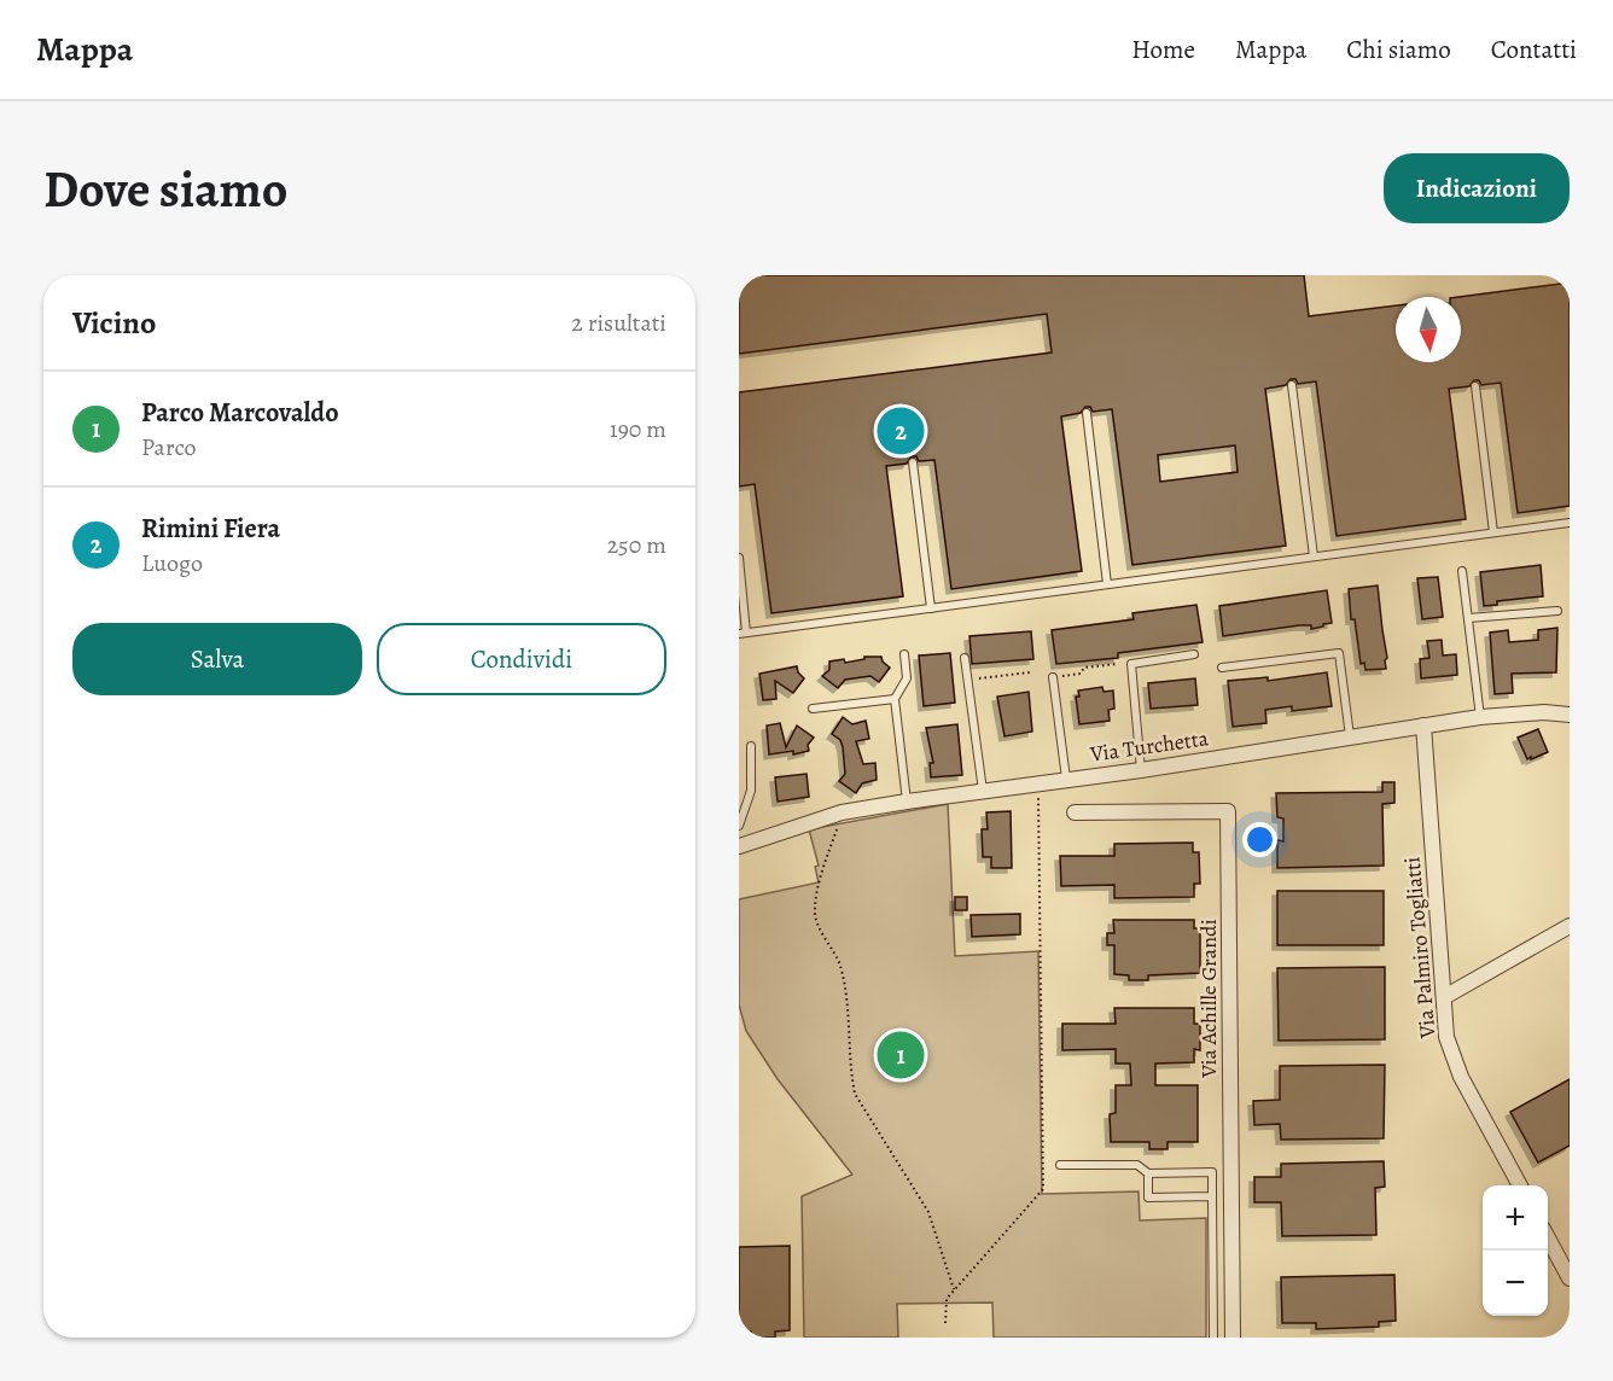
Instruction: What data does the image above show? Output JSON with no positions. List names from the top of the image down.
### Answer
{
  "streets": {
    "street": ["Via Turchetta", "Via Palmiro Togliatti", "Via Achille Grandi"]
  },
  "crossings": [
    ["Via Turchetta", "Via Palmiro Togliatti"]
  ],
  "north": "bottom",
  "page": {
    "header": "Mappa",
    "nav": [
      "Home",
      "Mappa",
      "Chi siamo",
      "Contatti"
    ],
    "buttons": [
      "Indicazioni",
      ["Salva", "Condividi"]
    ],
    "title": "Dove siamo",
    "heading": ["Vicino", "2 risultati"],
    "list": [
      {
        "mark": "1",
        "name": "Parco Marcovaldo",
        "note": "Parco",
        "value": "190 m"
      },
      {
        "mark": "2",
        "name": "Rimini Fiera",
        "note": "Luogo",
        "value": "250 m"
      }
    ],
    "pins": ["2", "1"],
    "map_buttons": ["+", "−"]
  }
}
